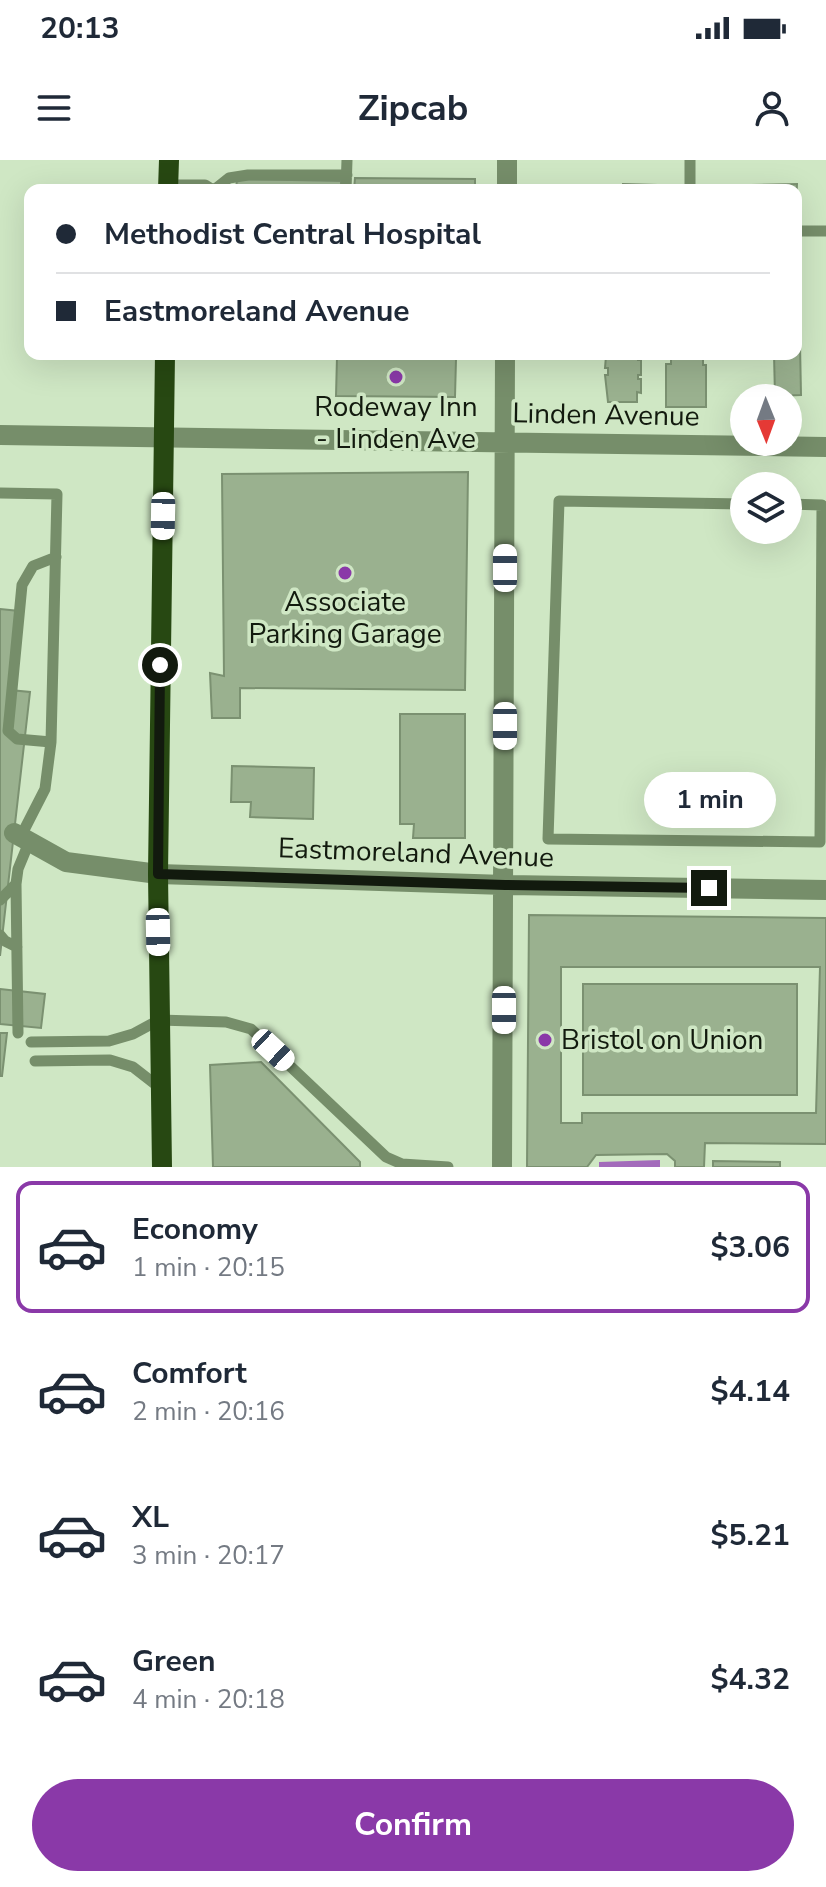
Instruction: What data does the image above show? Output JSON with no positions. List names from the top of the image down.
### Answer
{
  "streets": {
    "street": ["Linden Avenue", "Eastmoreland Avenue"]
  },
  "places": ["Rodeway Inn - Linden Ave", "Associate Parking Garage", "Bristol on Union"],
  "north": "bottom",
  "page": {
    "status": "20:13",
    "header": "Zipcab",
    "banner": ["Methodist Central Hospital", "Eastmoreland Avenue"],
    "bubble": "1 min",
    "list": [
      {
        "name": "Economy",
        "note": "1 min · 20:15",
        "value": "$3.06"
      },
      {
        "name": "Comfort",
        "note": "2 min · 20:16",
        "value": "$4.14"
      },
      {
        "name": "XL",
        "note": "3 min · 20:17",
        "value": "$5.21"
      },
      {
        "name": "Green",
        "note": "4 min · 20:18",
        "value": "$4.32"
      }
    ],
    "buttons": "Confirm"
  }
}
